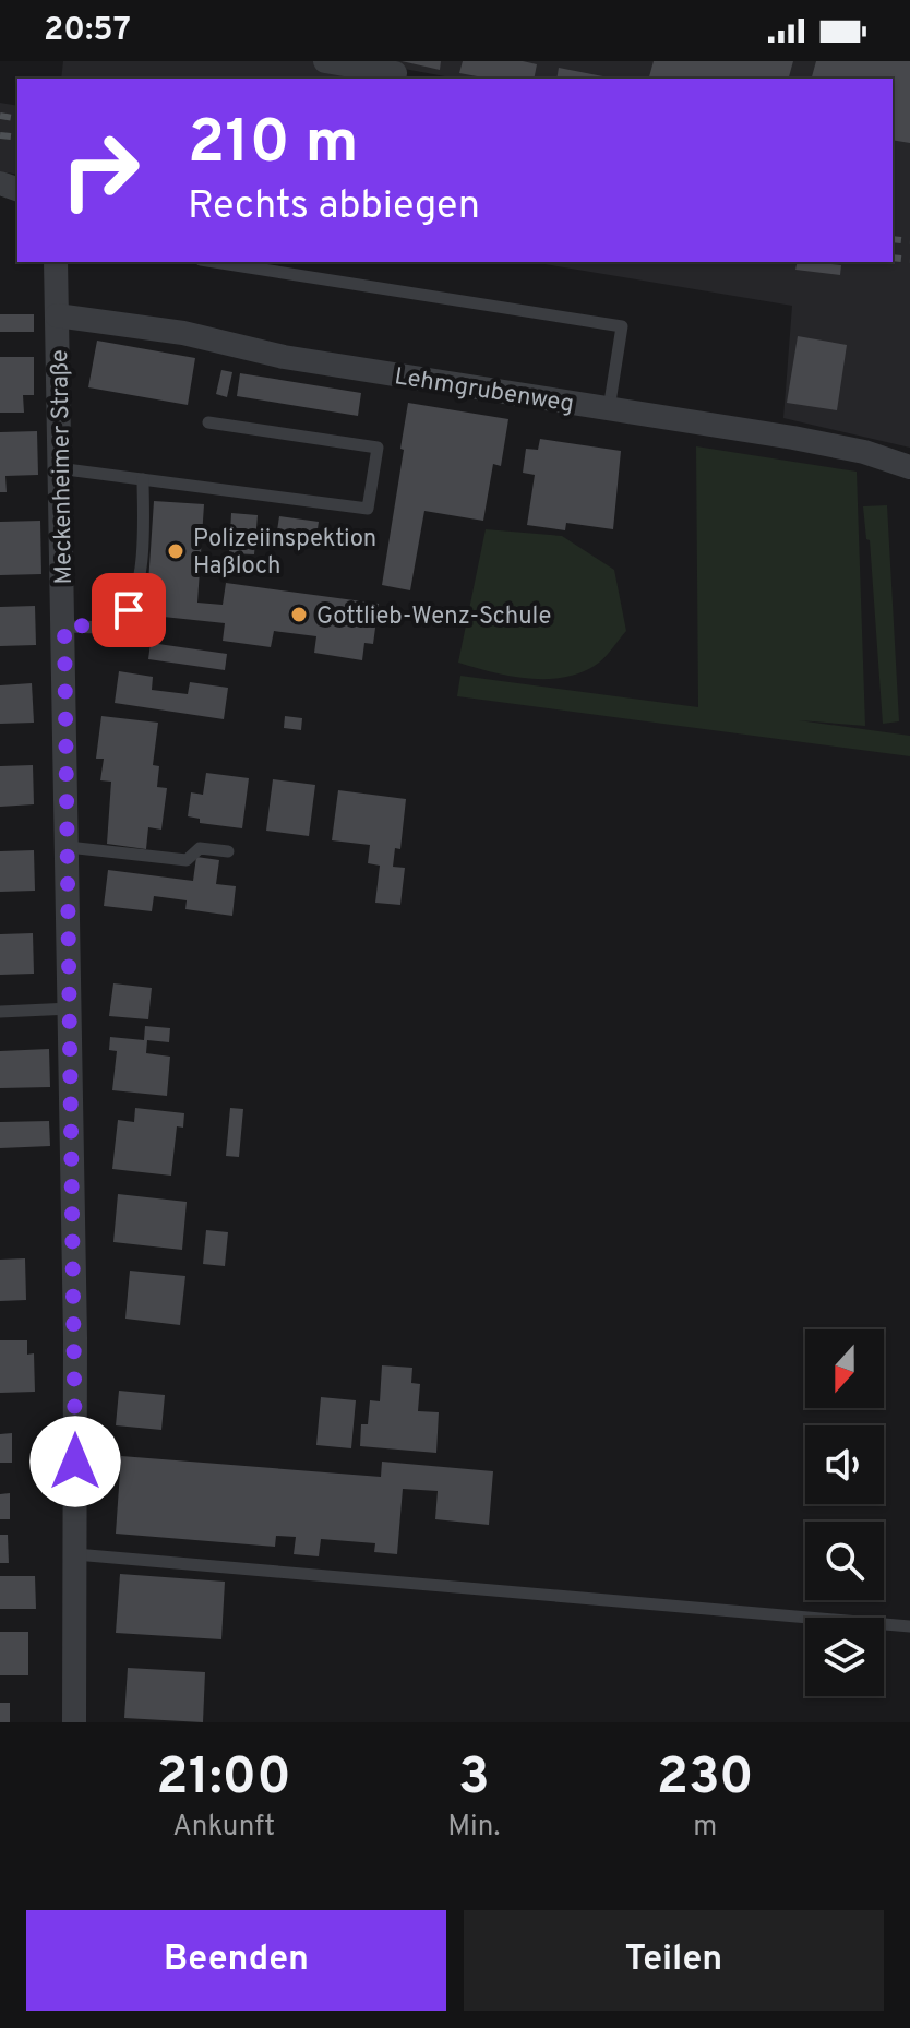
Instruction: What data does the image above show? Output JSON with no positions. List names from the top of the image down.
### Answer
{
  "streets": {
    "street": ["Lehmgrubenweg", "Meckenheimer Straße"]
  },
  "crossings": [
    ["Lehmgrubenweg", "Meckenheimer Straße"]
  ],
  "places": ["Polizeiinspektion Haßloch", "Gottlieb-Wenz-Schule"],
  "north": "bottom",
  "page": {
    "status": "20:57",
    "turn": ["210 m", "Rechts abbiegen"],
    "eta": [
      "21:00",
      "Ankunft",
      "3",
      "Min.",
      "230",
      "m"
    ],
    "buttons": ["Beenden", "Teilen"]
  }
}
